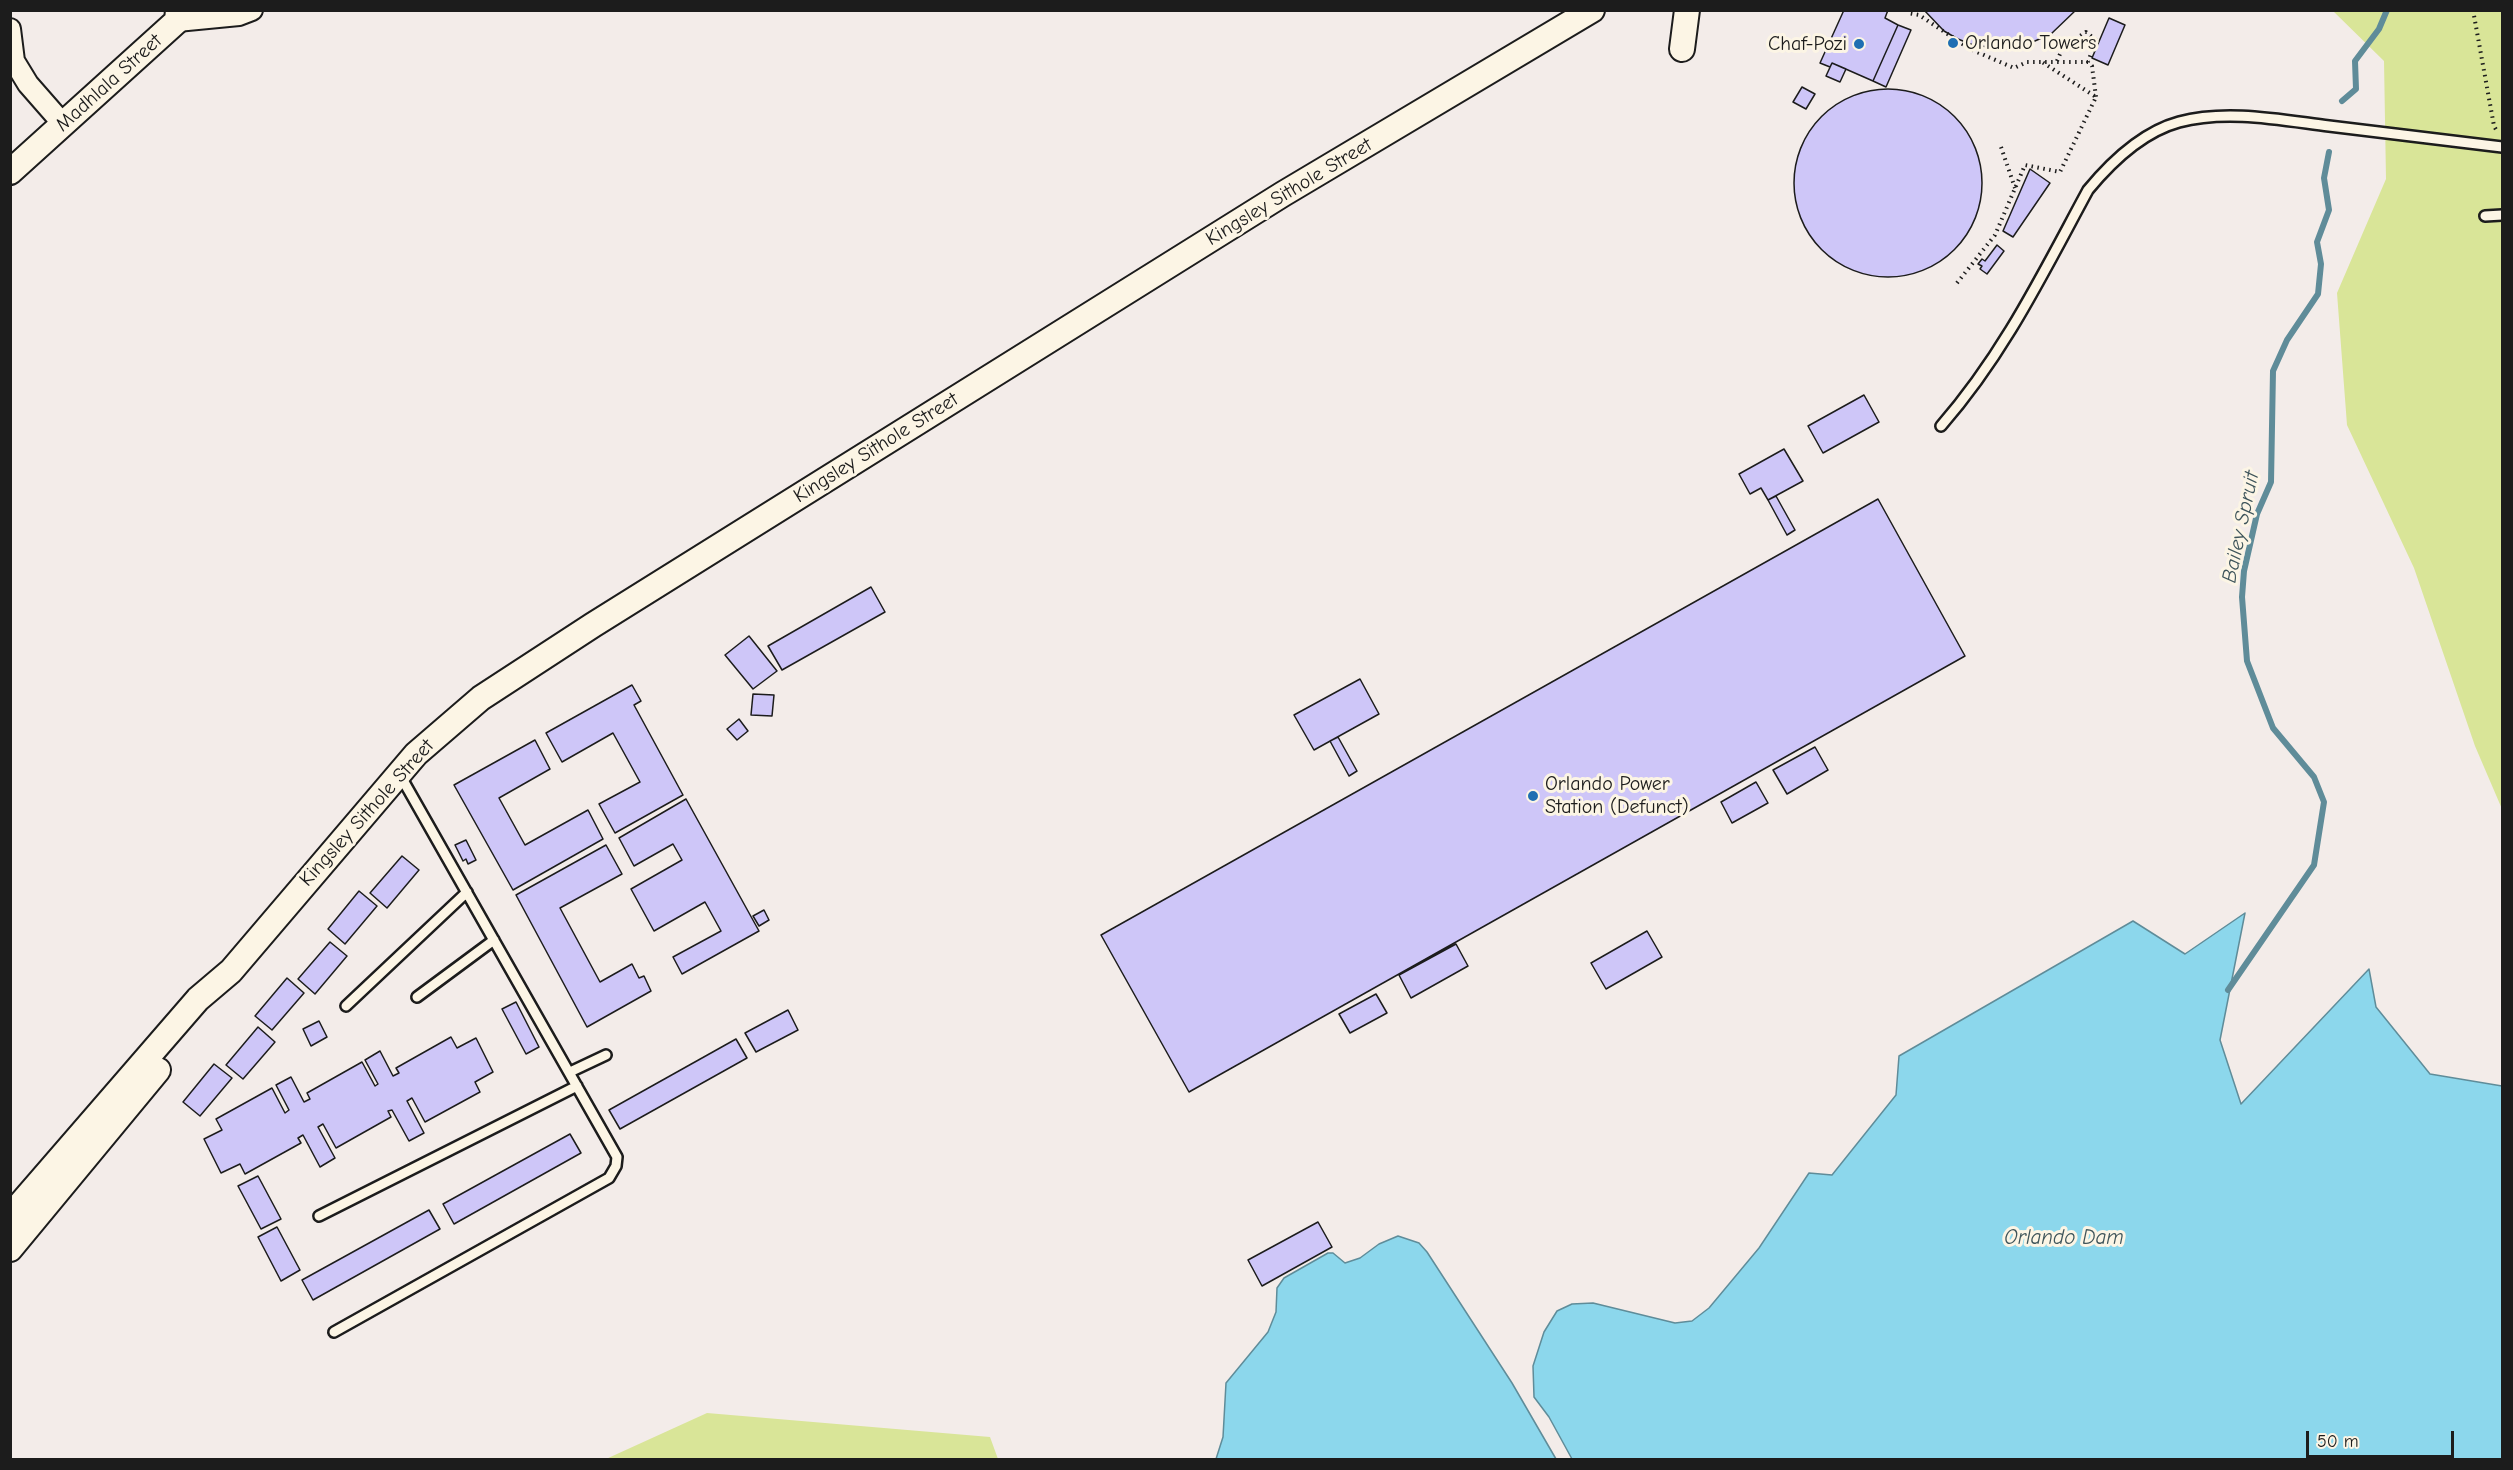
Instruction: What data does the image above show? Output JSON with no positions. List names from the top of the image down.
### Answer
{
  "streets": {
    "street": ["Madhlala Street", "Kingsley Sithole Street"]
  },
  "water": ["Bailey Spruit", "Orlando Dam"],
  "places": ["Orlando Towers", "Chaf-Pozi", "Orlando Power Station (Defunct)"],
  "scale_bar": "50 m"
}
